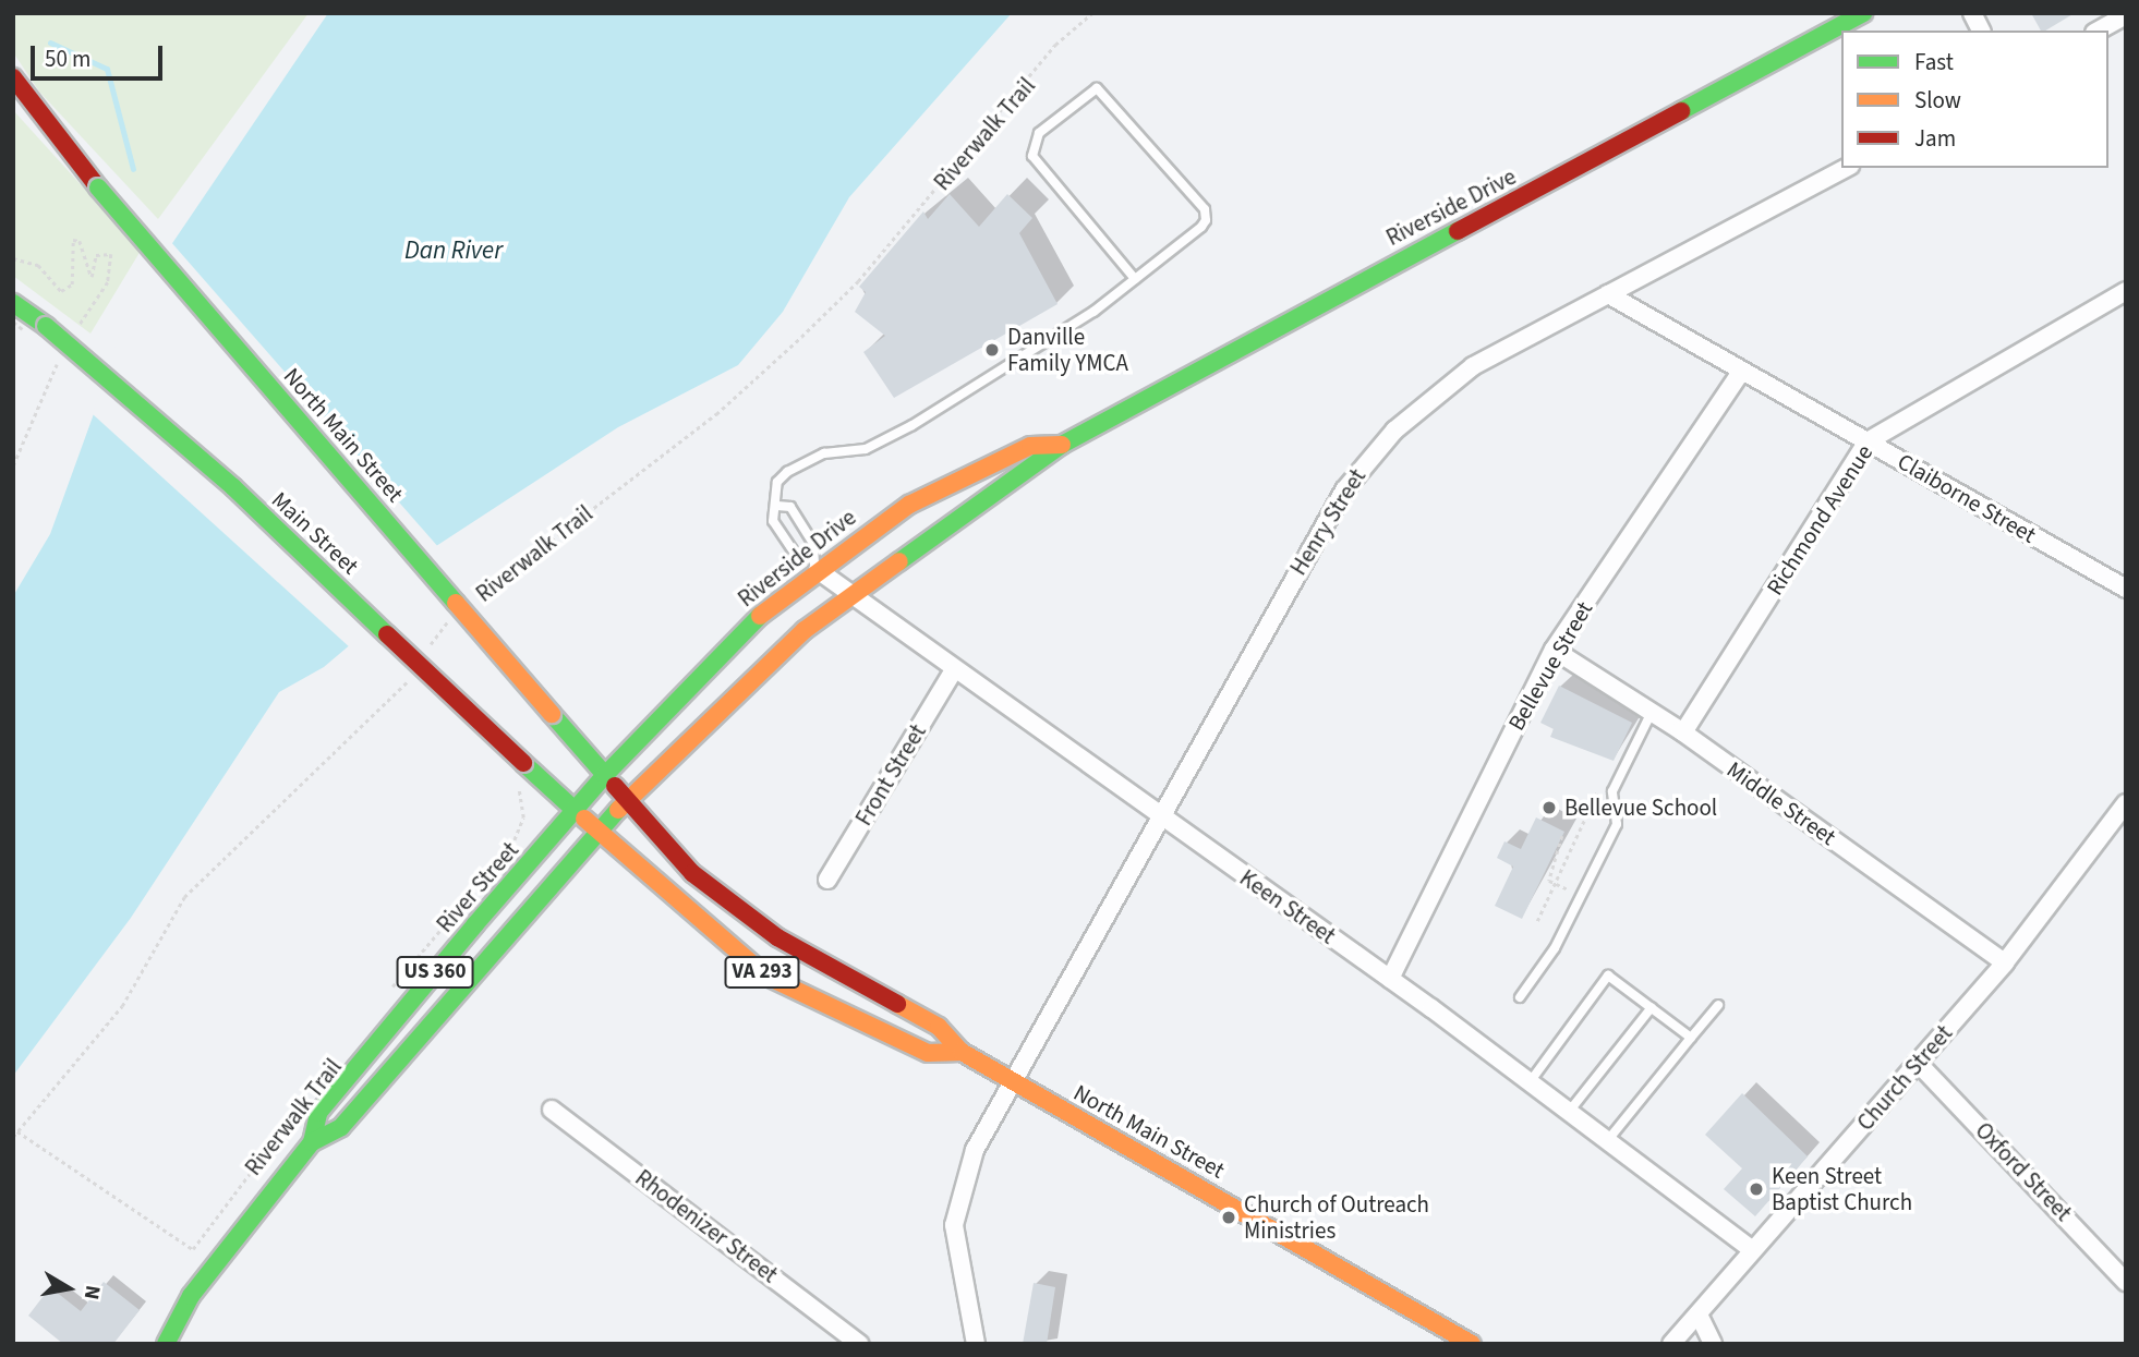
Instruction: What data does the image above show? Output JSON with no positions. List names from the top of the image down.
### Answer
{
  "streets": {
    "main road": [
      "Riverside Drive",
      "North Main Street",
      "Main Street",
      "River Street",
      "US 360",
      "VA 293"
    ],
    "street": [
      "Claiborne Street",
      "Richmond Avenue",
      "Henry Street",
      "Bellevue Street",
      "Front Street",
      "Middle Street",
      "Keen Street",
      "Church Street",
      "Oxford Street",
      "Rhodenizer Street"
    ],
    "path": ["Riverwalk Trail"]
  },
  "crossings": [
    ["Riverside Drive", "North Main Street"],
    ["Riverside Drive", "River Street"],
    ["Riverside Drive", "Keen Street"],
    ["North Main Street", "Henry Street"],
    ["North Main Street", "Main Street"],
    ["North Main Street", "River Street"],
    ["Claiborne Street", "Richmond Avenue"],
    ["Claiborne Street", "Henry Street"],
    ["Claiborne Street", "Bellevue Street"],
    ["Richmond Avenue", "Middle Street"],
    ["Henry Street", "Keen Street"],
    ["Main Street", "River Street"],
    ["Bellevue Street", "Middle Street"],
    ["Bellevue Street", "Keen Street"],
    ["Front Street", "Keen Street"],
    ["Middle Street", "Church Street"],
    ["Keen Street", "Church Street"],
    ["Church Street", "Oxford Street"]
  ],
  "water": ["Dan River"],
  "places": [
    "Danville Family YMCA",
    "Bellevue School",
    "Keen Street Baptist Church",
    "Church of Outreach Ministries"
  ],
  "legend": ["Fast", "Slow", "Jam"],
  "scale_bar": "50 m",
  "north": "right"
}
